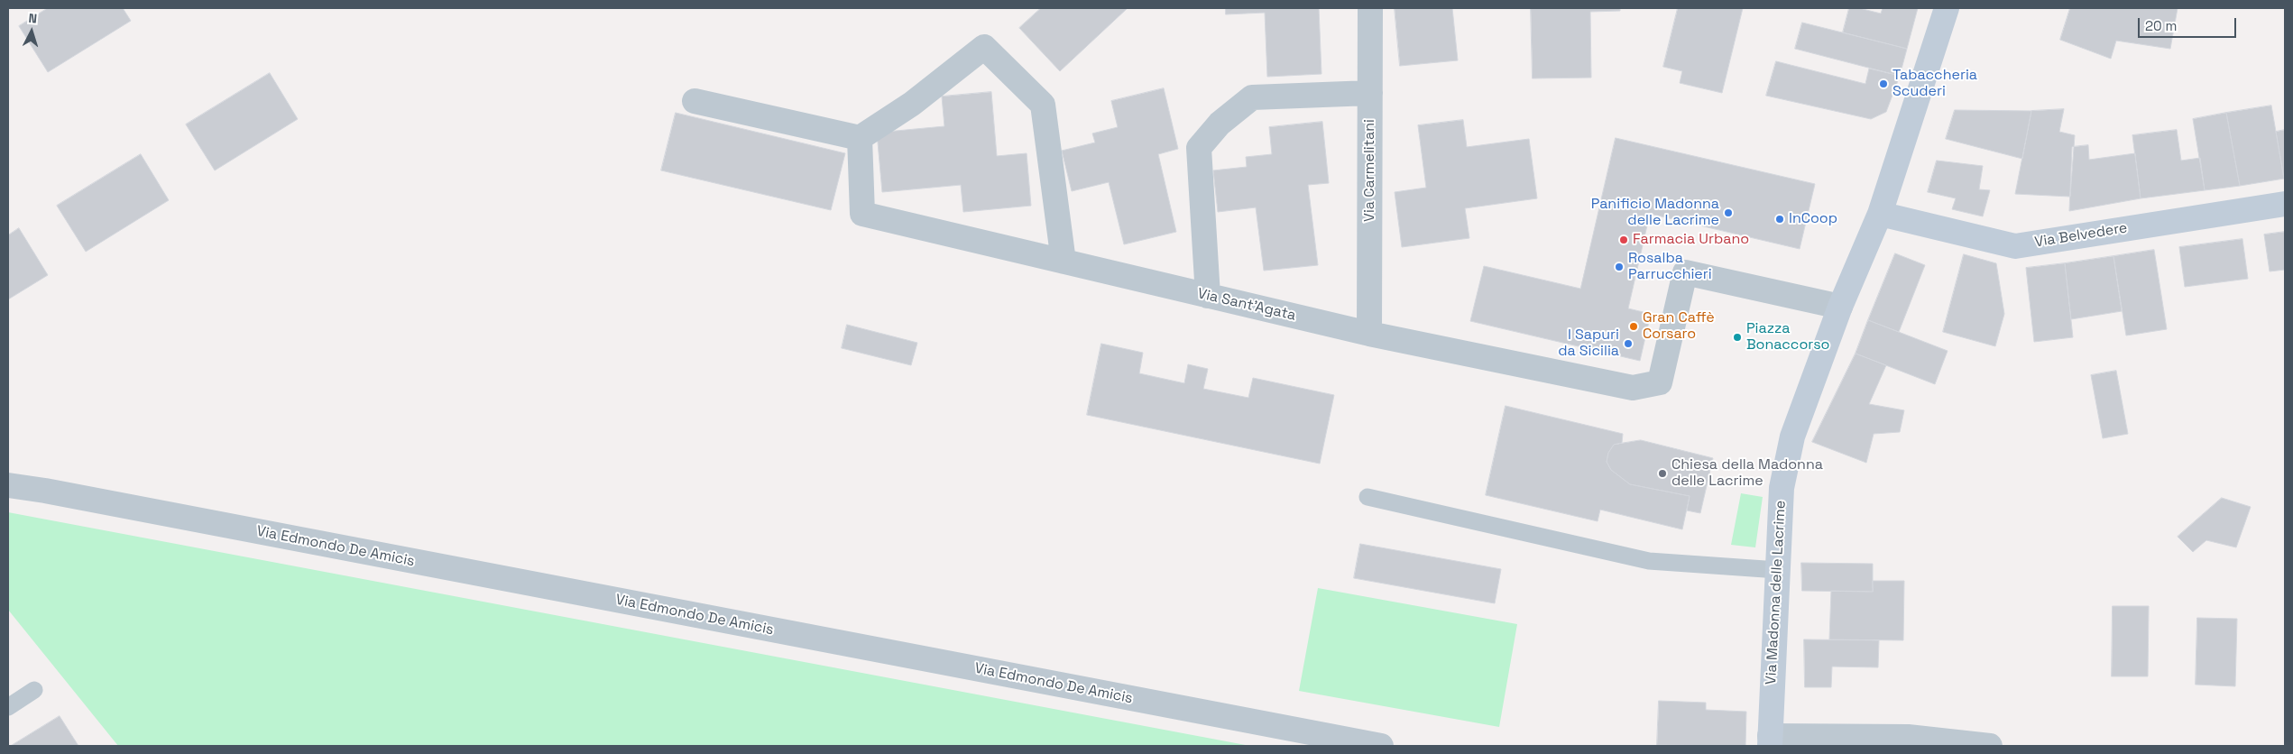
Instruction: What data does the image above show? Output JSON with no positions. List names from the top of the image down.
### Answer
{
  "streets": {
    "main road": ["Via Belvedere", "Via Madonna delle Lacrime"],
    "street": ["Via Carmelitani", "Via Sant'Agata", "Via Edmondo De Amicis"]
  },
  "crossings": [
    ["Via Carmelitani", "Via Sant'Agata"],
    ["Via Belvedere", "Via Madonna delle Lacrime"],
    ["Via Sant'Agata", "Via Madonna delle Lacrime"]
  ],
  "places": [
    "Tabaccheria Scuderi",
    "Panificio Madonna delle Lacrime",
    "InCoop",
    "Farmacia Urbano",
    "Rosalba Parrucchieri",
    "Gran Caffè Corsaro",
    "Piazza Bonaccorso",
    "I Sapuri da Sicilia",
    "Chiesa della Madonna delle Lacrime"
  ],
  "scale_bar": "20 m",
  "north": "top"
}
